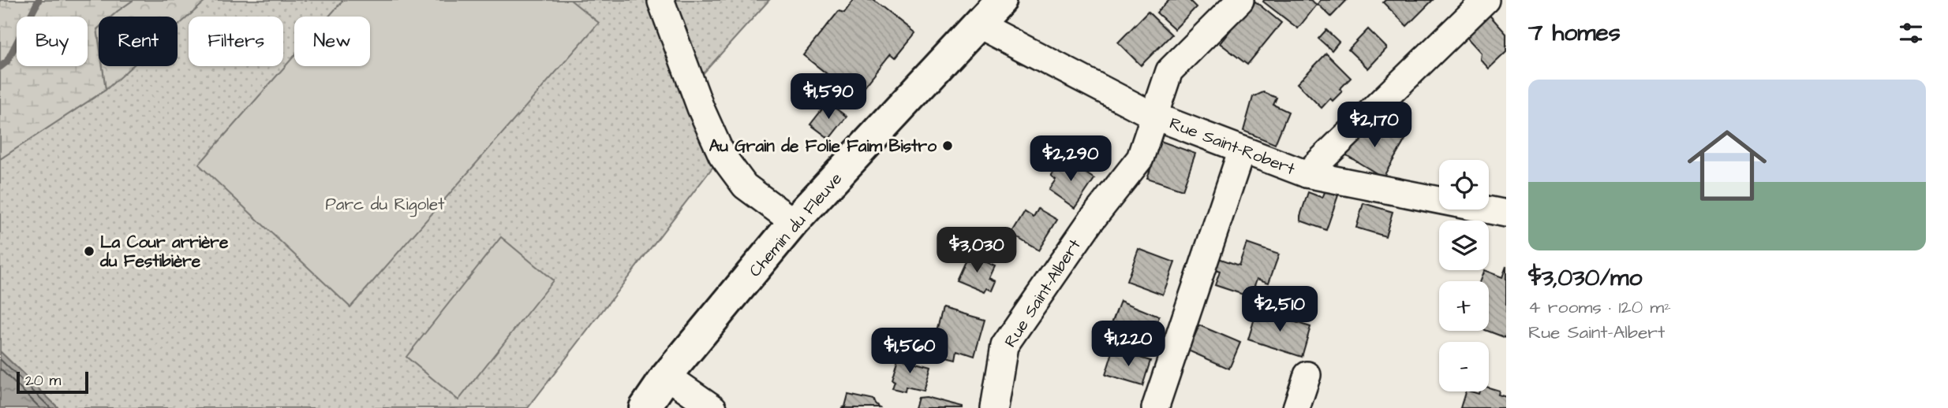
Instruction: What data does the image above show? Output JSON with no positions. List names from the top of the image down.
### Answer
{
  "streets": {
    "street": ["Rue Saint-Robert", "Chemin du Fleuve", "Rue Saint-Albert"]
  },
  "crossings": [
    ["Rue Saint-Robert", "Chemin du Fleuve"],
    ["Rue Saint-Robert", "Rue Saint-Albert"]
  ],
  "parks": ["Parc du Rigolet"],
  "places": ["Au Grain de Folie Faim Bistro", "La Cour arrière du Festibière"],
  "scale_bar": "20 m",
  "page": {
    "heading": "7 homes",
    "chip": [
      "Buy",
      "Rent",
      "Filters",
      "New"
    ],
    "list": [
      {
        "name": "$3,030/mo",
        "note": "4 rooms · 120 m² · Rue Saint-Albert"
      }
    ],
    "price": [
      "$1,590",
      "$2,170",
      "$2,290",
      "$3,030",
      "$2,510",
      "$1,220",
      "$1,560"
    ],
    "map_buttons": ["+", "−"],
    "scale": "20 m"
  }
}
